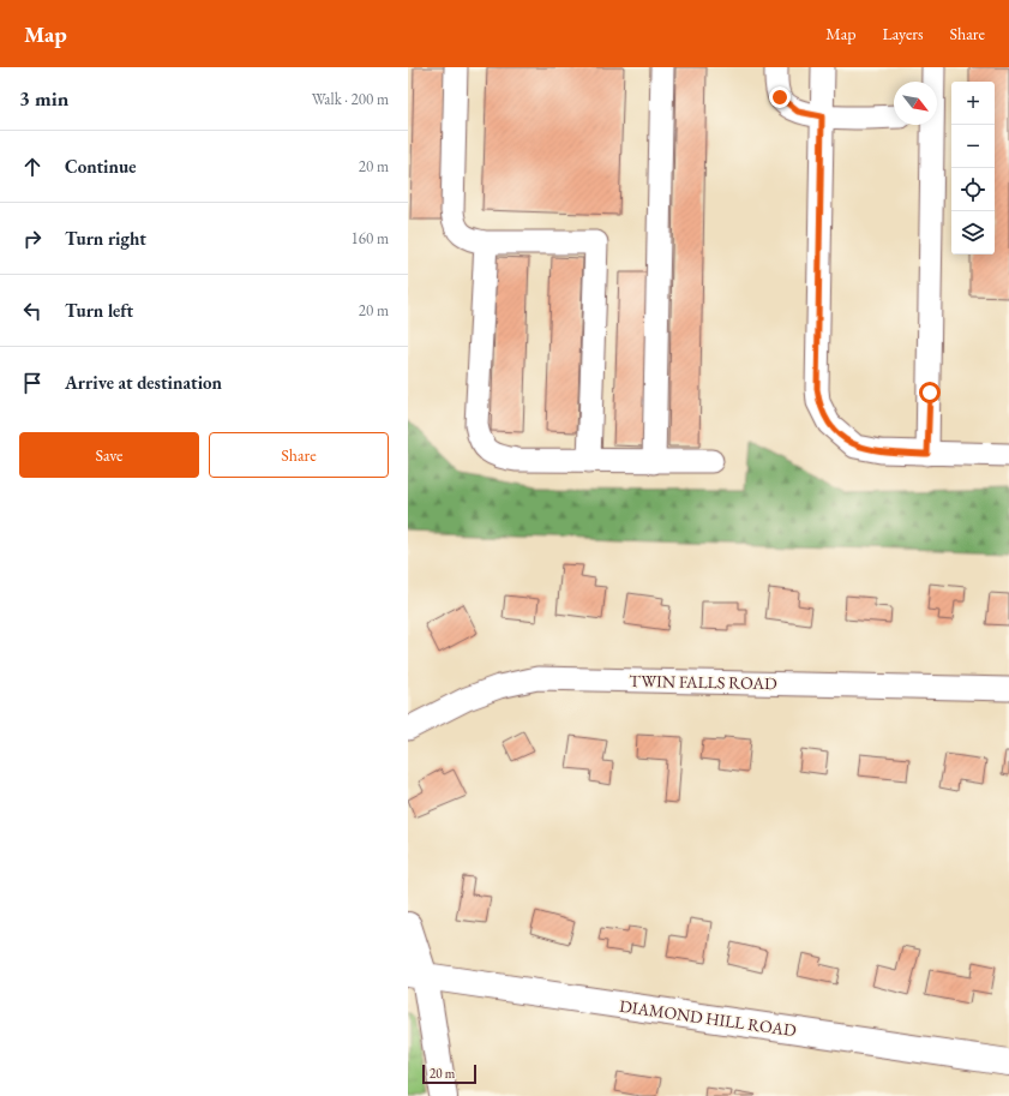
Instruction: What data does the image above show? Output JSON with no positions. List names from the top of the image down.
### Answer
{
  "streets": {
    "main road": ["DIAMOND HILL ROAD"],
    "street": ["TWIN FALLS ROAD"]
  },
  "scale_bar": "20 m",
  "north": "bottom right",
  "page": {
    "header": "Map",
    "nav": ["Map", "Layers", "Share"],
    "heading": ["3 min", "Walk · 200 m"],
    "map_buttons": ["+", "−"],
    "list": [
      ["Continue", "20 m"],
      ["Turn right", "160 m"],
      ["Turn left", "20 m"],
      "Arrive at destination"
    ],
    "buttons": ["Save", "Share"],
    "scale": "20 m"
  }
}
